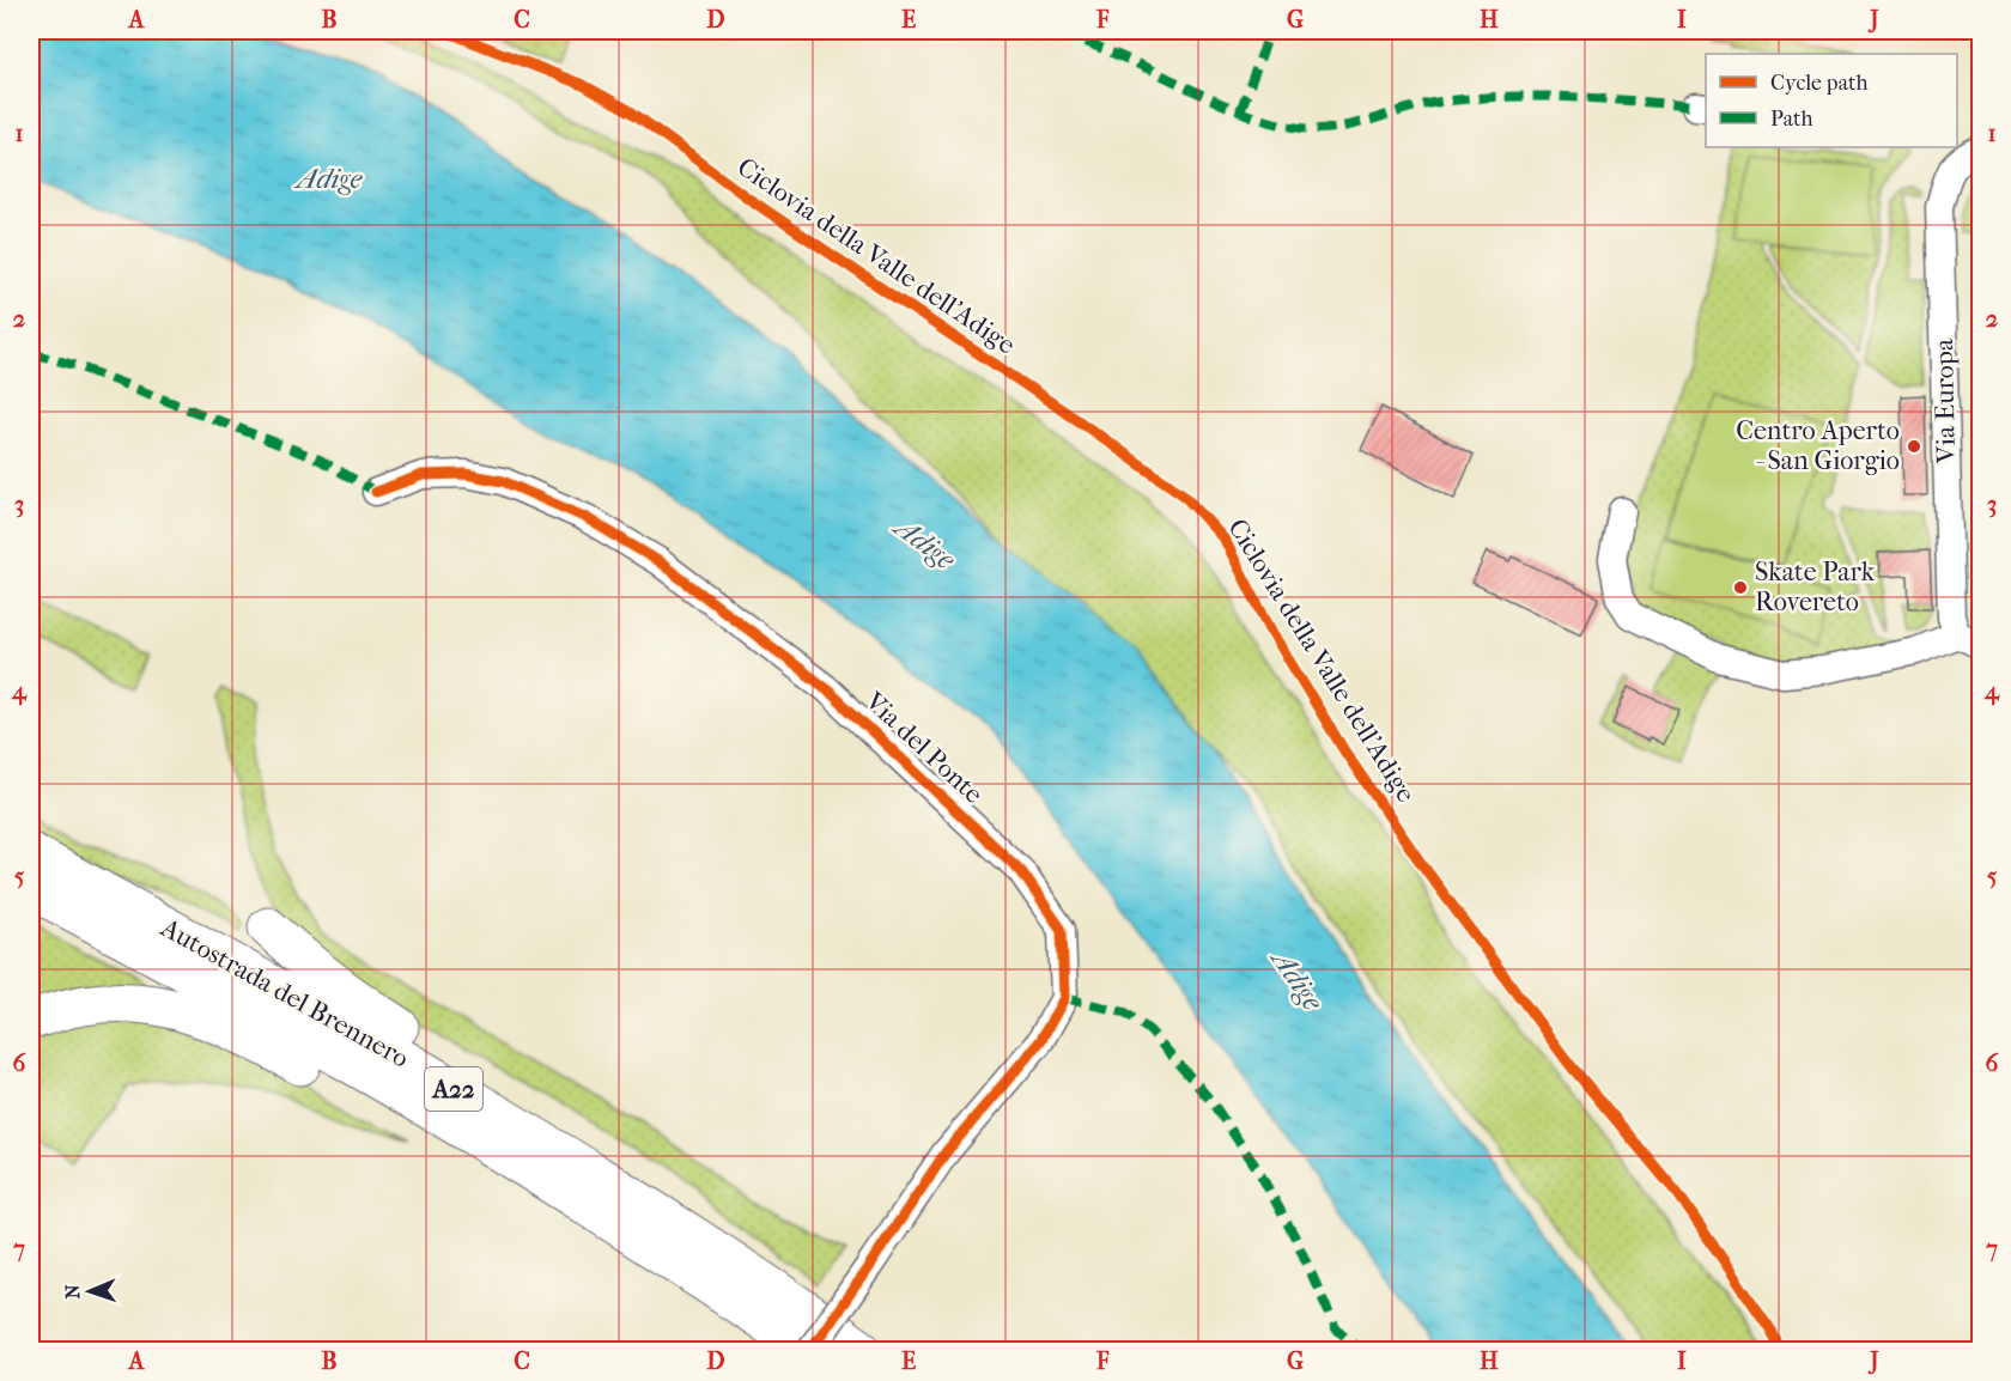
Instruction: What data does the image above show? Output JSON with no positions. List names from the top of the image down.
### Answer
{
  "streets": {
    "highway": ["Autostrada del Brennero", "A22"],
    "street": ["Via Europa", "Via del Ponte"],
    "cycle path": ["Ciclovia della Valle dell'Adige"]
  },
  "crossings": [
    ["Via del Ponte", "Autostrada del Brennero"]
  ],
  "water": ["Adige"],
  "places": ["Centro Aperto - San Giorgio", "Skate Park Rovereto"],
  "legend": ["Cycle path", "Path"],
  "north": "left",
  "grid": {
    "columns": [
      "A",
      "B",
      "C",
      "D",
      "E",
      "F",
      "G",
      "H",
      "I",
      "J"
    ],
    "rows": [
      "1",
      "2",
      "3",
      "4",
      "5",
      "6",
      "7"
    ]
  }
}
